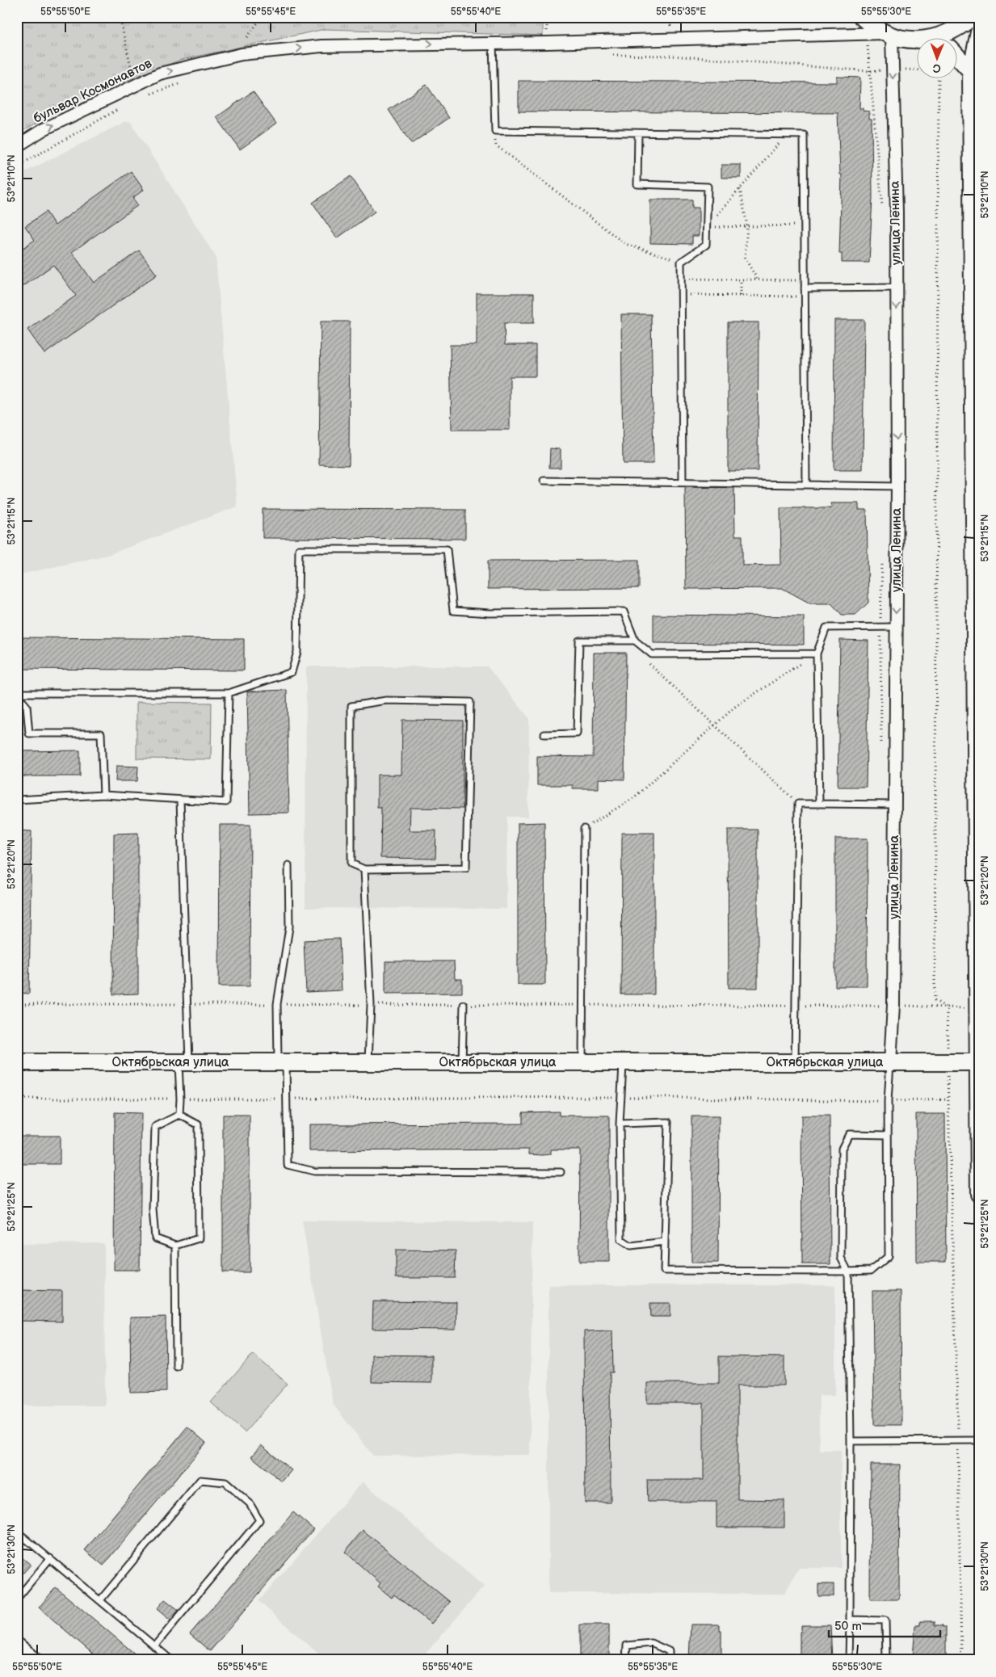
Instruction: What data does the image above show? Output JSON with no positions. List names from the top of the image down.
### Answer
{
  "streets": {
    "street": ["бульвар Космонавтов", "улица Ленина", "Октябрьская улица"]
  },
  "crossings": [
    ["бульвар Космонавтов", "улица Ленина"],
    ["улица Ленина", "Октябрьская улица"]
  ],
  "one_way": ["бульвар Космонавтов"],
  "scale_bar": "50 m",
  "north": "bottom",
  "coordinates": [
    "55°55'50\"E",
    "55°55'45\"E",
    "55°55'40\"E",
    "55°55'35\"E",
    "55°55'30\"E",
    "53°21'10\"N",
    "53°21'15\"N",
    "53°21'20\"N",
    "53°21'25\"N",
    "53°21'30\"N"
  ]
}
